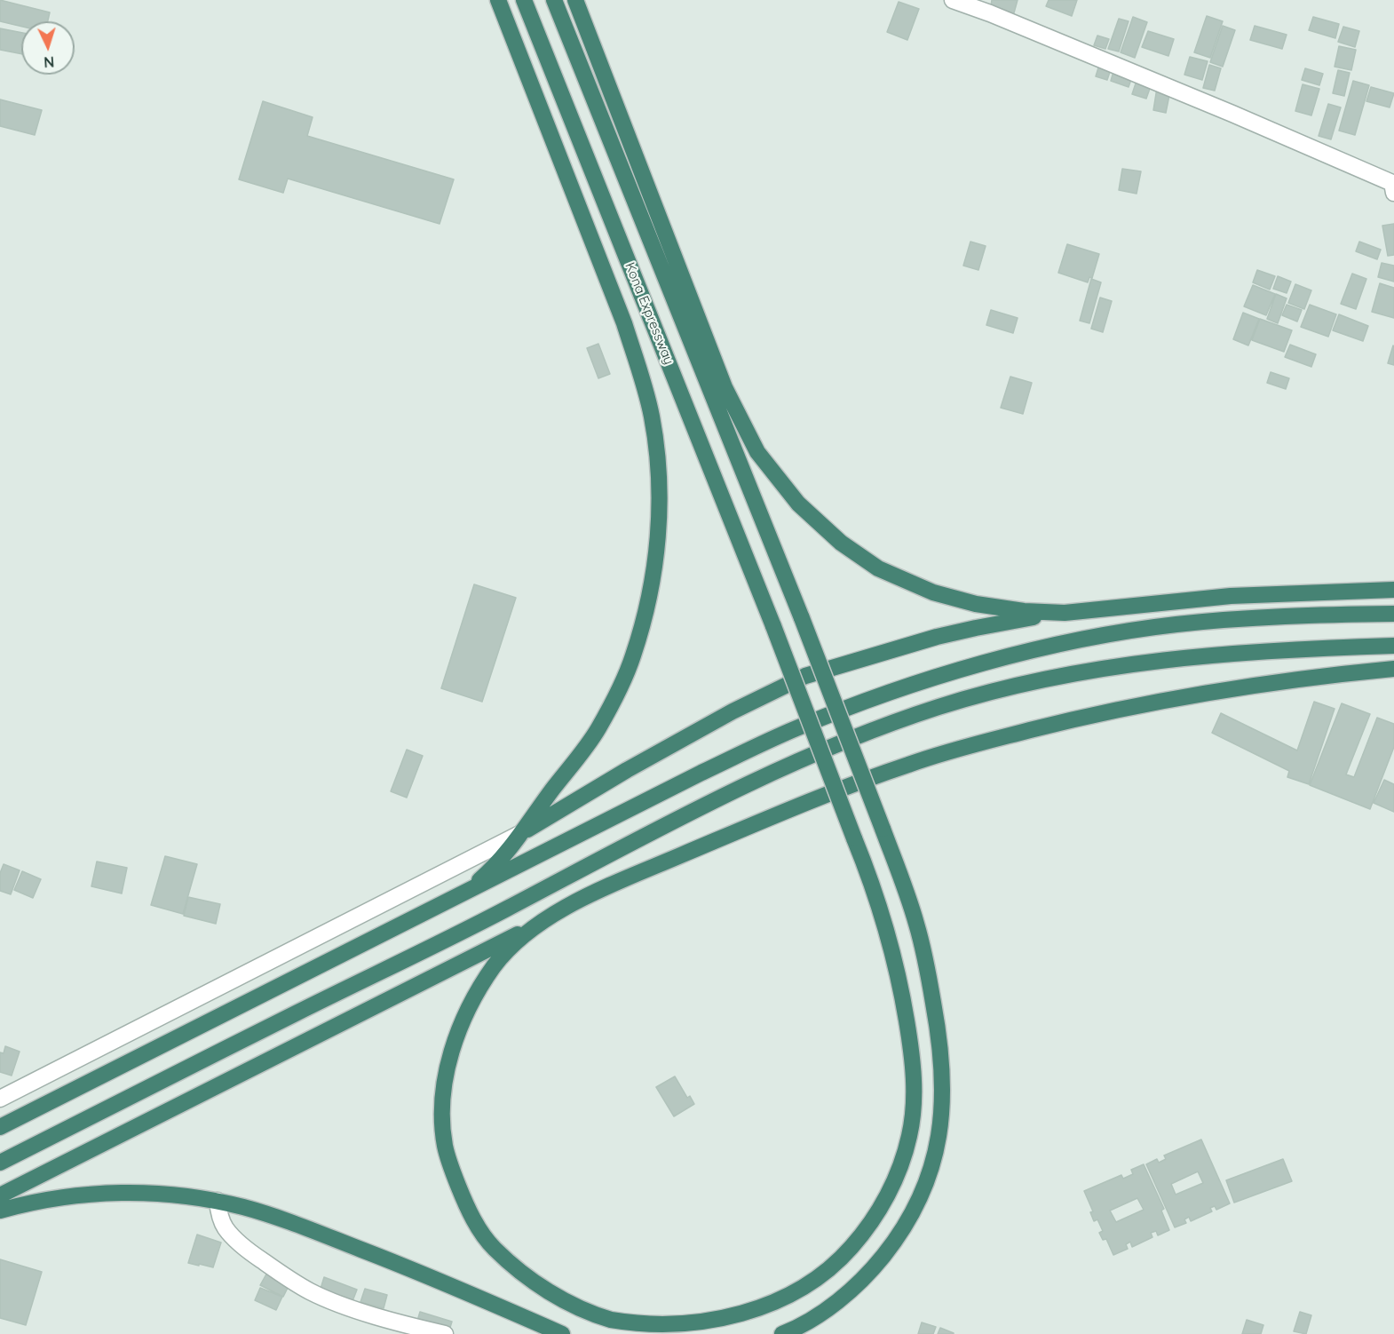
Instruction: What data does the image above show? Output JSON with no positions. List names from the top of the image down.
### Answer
{
  "streets": {
    "highway": ["Kona Expressway"]
  },
  "north": "bottom"
}
